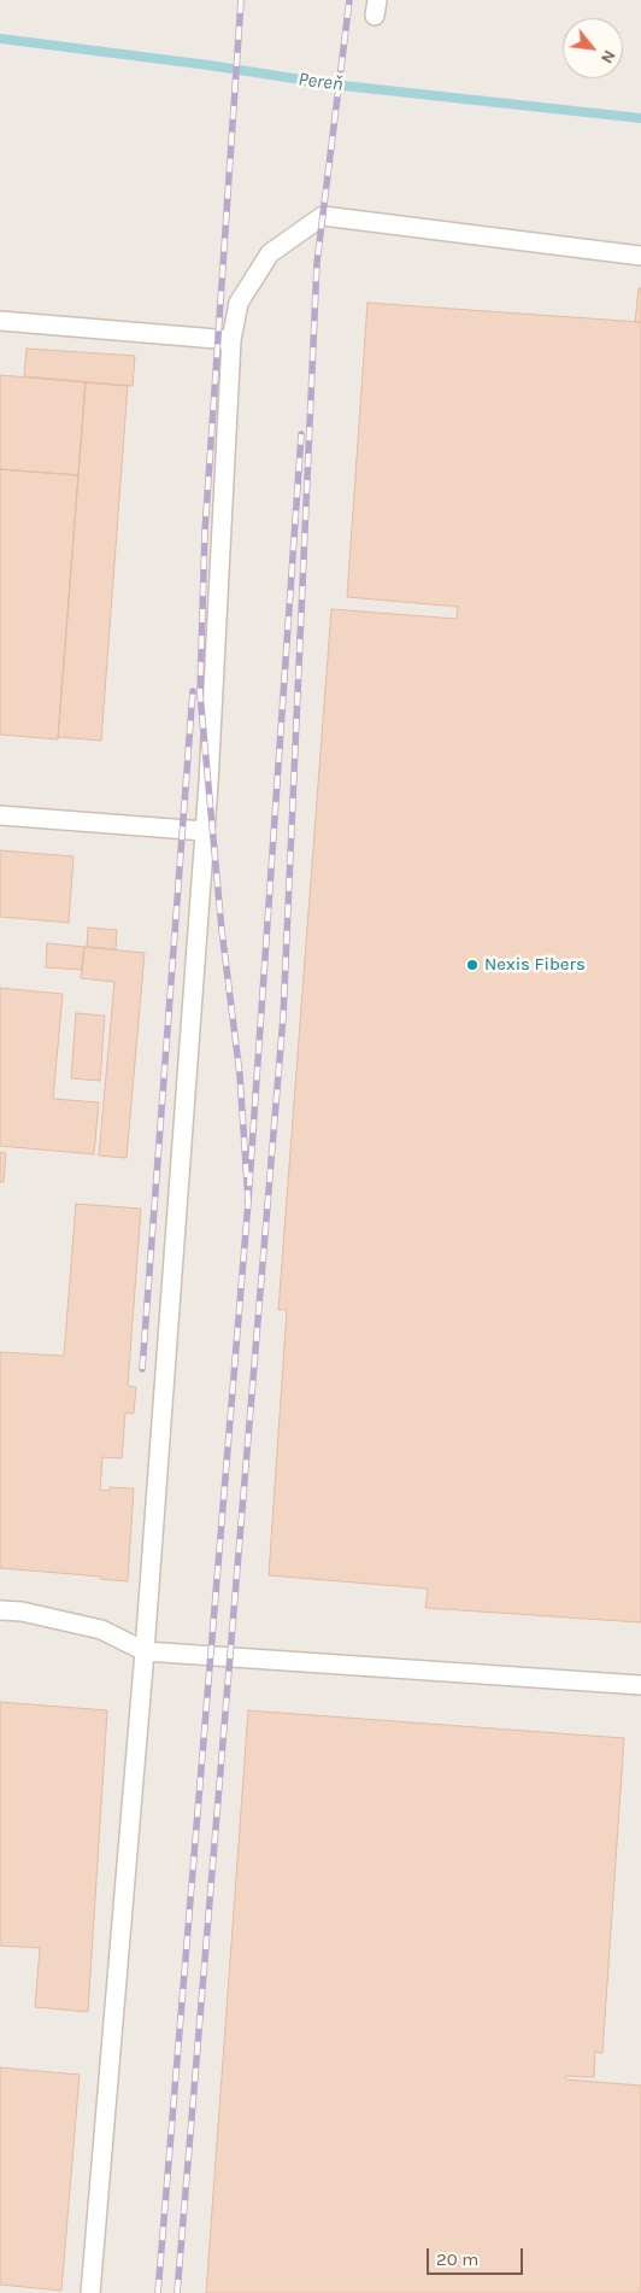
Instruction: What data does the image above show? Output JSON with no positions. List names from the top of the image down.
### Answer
{
  "water": ["Pereň"],
  "places": ["Nexis Fibers"],
  "scale_bar": "20 m",
  "north": "bottom right"
}
